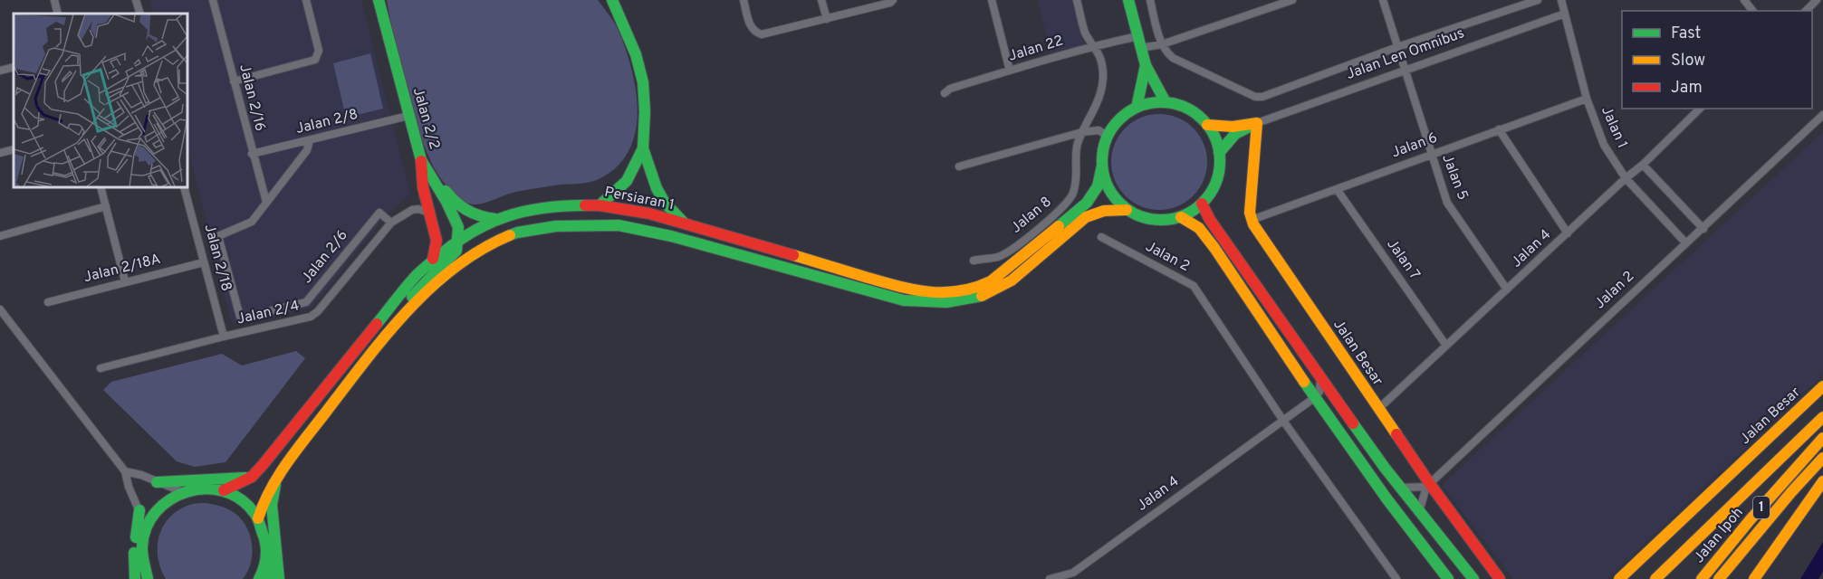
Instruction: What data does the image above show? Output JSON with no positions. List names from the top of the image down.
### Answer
{
  "streets": {
    "main road": [
      "Jalan Len Omnibus",
      "Jalan 2/2",
      "Persiaran 1",
      "Jalan Besar",
      "1",
      "Jalan Ipoh"
    ],
    "street": [
      "Jalan 22",
      "Jalan 2/16",
      "Jalan 2/8",
      "Jalan 1",
      "Jalan 6",
      "Jalan 5",
      "Jalan 8",
      "Jalan 4",
      "Jalan 2/6",
      "Jalan 2",
      "Jalan 2/18",
      "Jalan 7",
      "Jalan 2/18A",
      "Jalan 2/4"
    ]
  },
  "crossings": [
    ["Jalan 22", "Jalan 8"],
    ["Jalan Len Omnibus", "Jalan 1"],
    ["Jalan Len Omnibus", "Jalan 5"],
    ["Jalan Len Omnibus", "Persiaran 1"],
    ["Jalan 2/16", "Jalan 2/8"],
    ["Jalan 2/16", "Jalan 2/6"],
    ["Jalan 2/2", "Jalan 2/8"],
    ["Jalan 2/2", "Persiaran 1"],
    ["Jalan 1", "Jalan 6"],
    ["Jalan 1", "Jalan 4"],
    ["Jalan 1", "Jalan 2"],
    ["Jalan 6", "Jalan 5"],
    ["Jalan 6", "Jalan 7"],
    ["Jalan 6", "Jalan Besar"],
    ["Jalan 5", "Jalan 4"],
    ["Jalan 4", "Jalan 2"],
    ["Jalan 4", "Jalan 7"],
    ["Jalan 4", "Jalan Besar"],
    ["Jalan 2/6", "Jalan 2/4"],
    ["Jalan 2", "Jalan Besar"],
    ["Jalan 2/18", "Jalan 2/18A"],
    ["Jalan 2/18", "Jalan 2/4"]
  ],
  "legend": ["Fast", "Slow", "Jam"]
}
